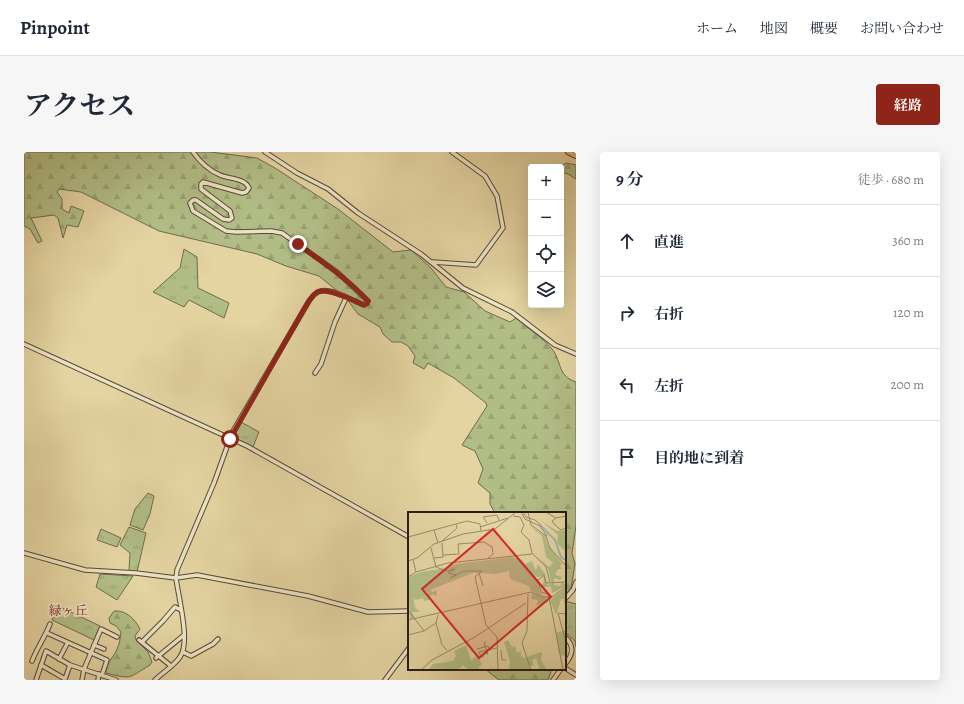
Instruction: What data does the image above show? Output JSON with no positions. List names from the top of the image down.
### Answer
{
  "districts": ["緑ヶ丘"],
  "page": {
    "header": "Pinpoint",
    "nav": [
      "ホーム",
      "地図",
      "概要",
      "お問い合わせ"
    ],
    "title": "アクセス",
    "buttons": "経路",
    "heading": ["9 分", "徒歩 · 680 m"],
    "map_buttons": ["+", "−"],
    "list": [
      ["直進", "360 m"],
      ["右折", "120 m"],
      ["左折", "200 m"],
      "目的地に到着"
    ]
  }
}
